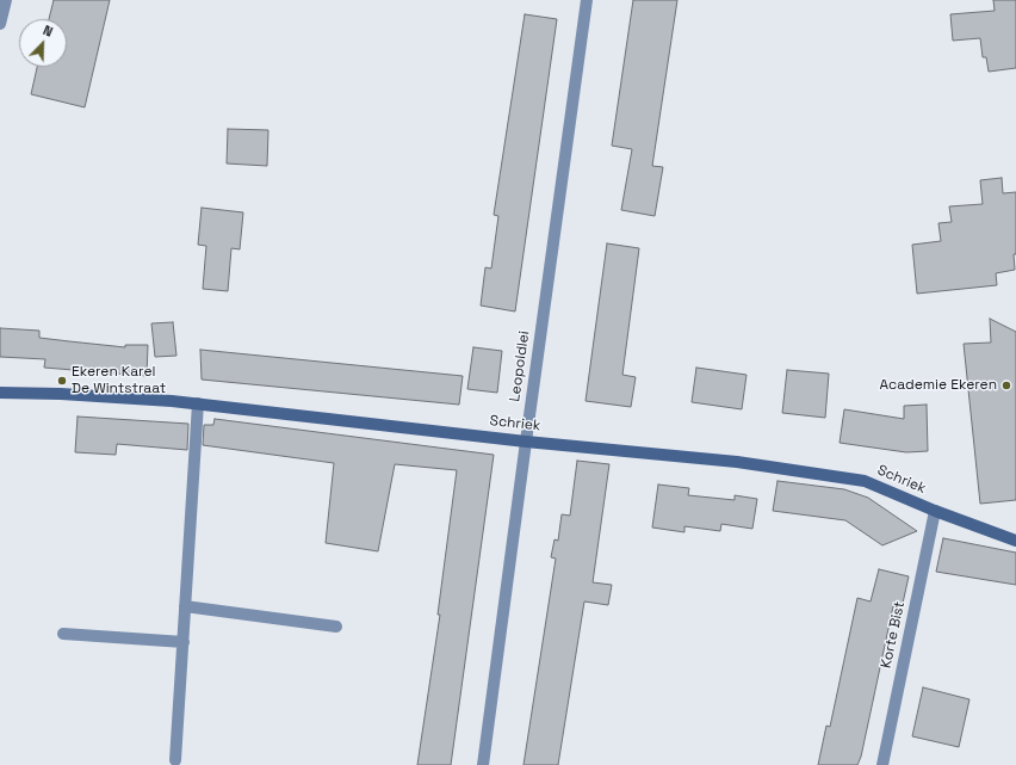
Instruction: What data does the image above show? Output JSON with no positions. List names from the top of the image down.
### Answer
{
  "streets": {
    "street": ["Leopoldlei", "Schriek", "Korte Bist"]
  },
  "crossings": [
    ["Leopoldlei", "Schriek"],
    ["Schriek", "Korte Bist"]
  ],
  "places": ["Ekeren Karel De Wintstraat", "Academie Ekeren"],
  "north": "top right"
}
